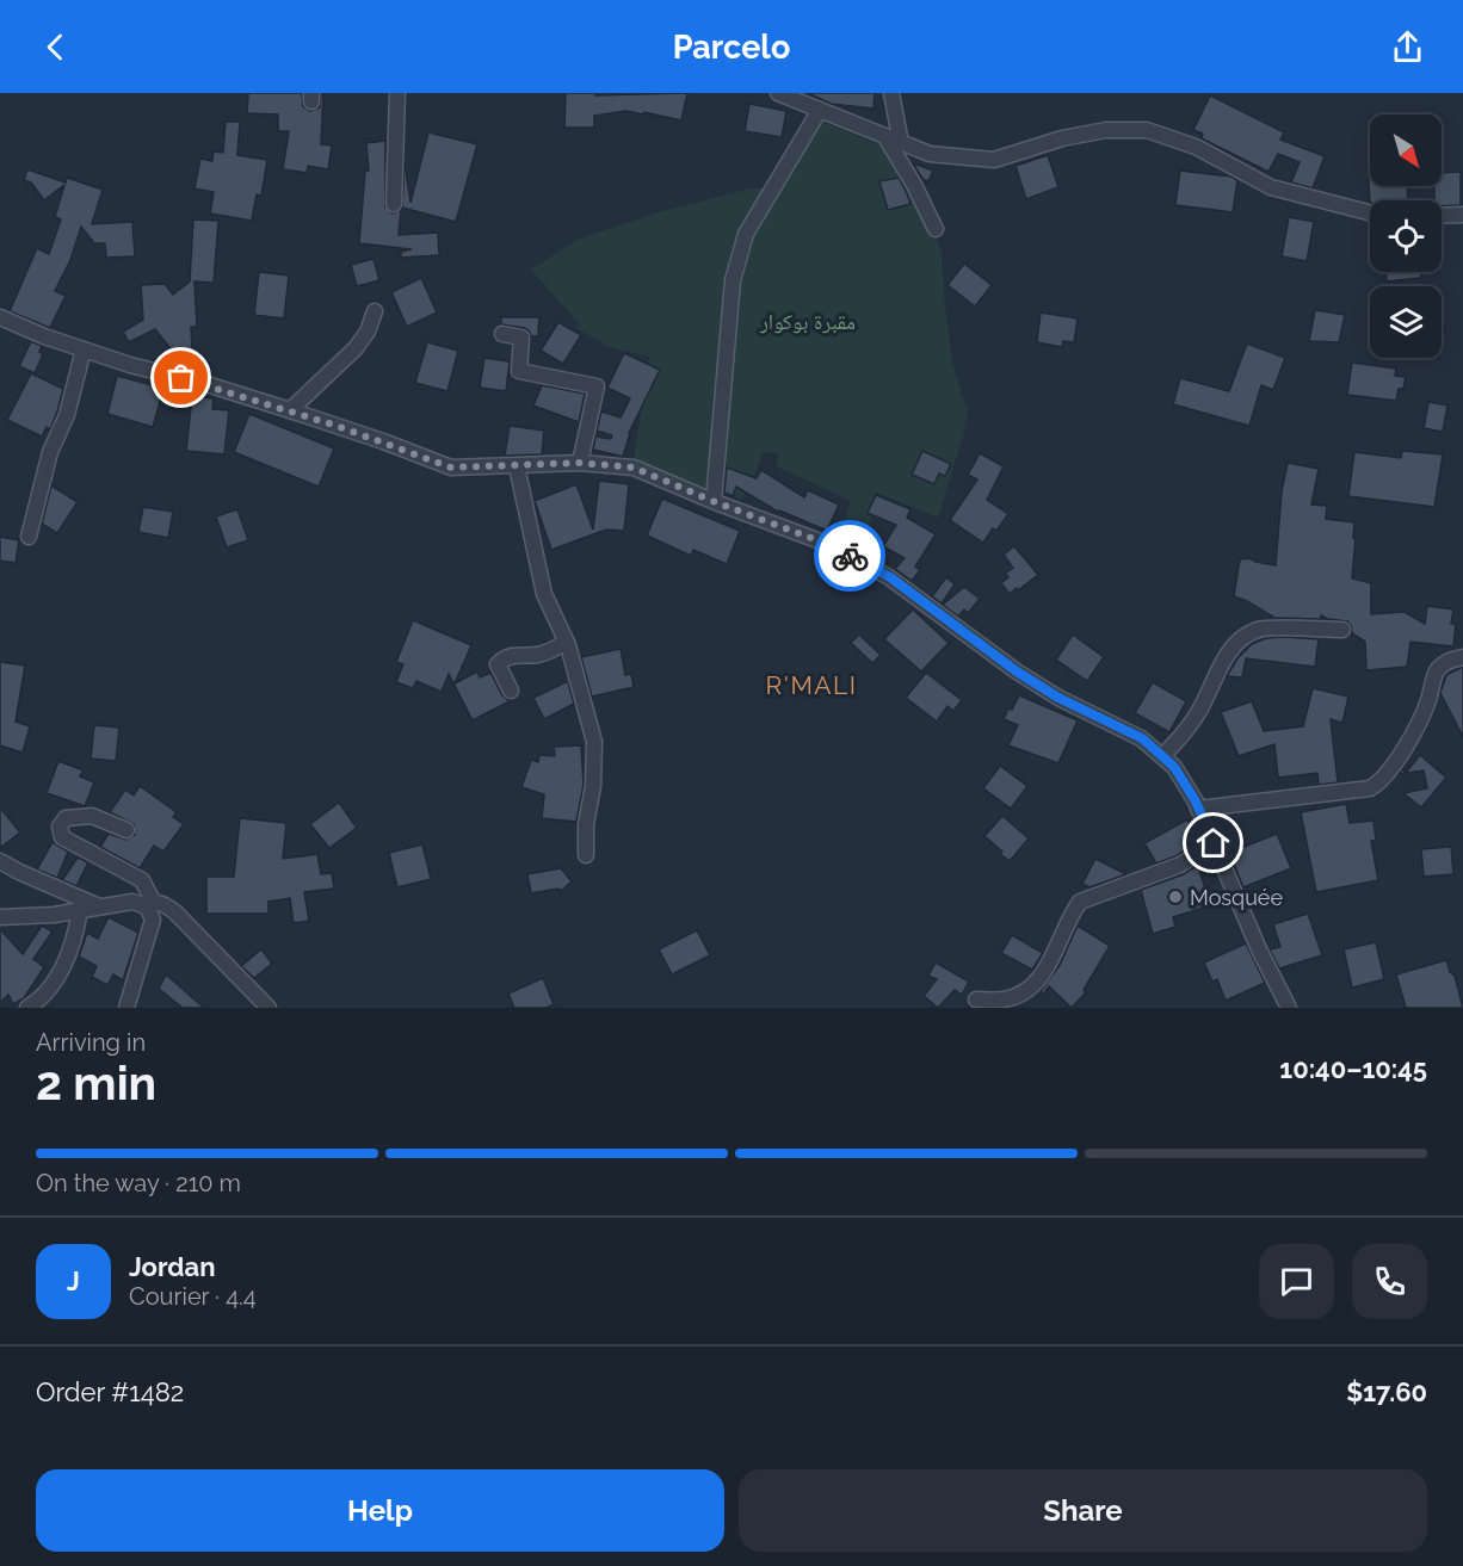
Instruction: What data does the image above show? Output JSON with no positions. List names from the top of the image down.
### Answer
{
  "districts": ["R'MALI"],
  "parks": ["مقبرة بوكوار"],
  "places": ["Mosquée"],
  "north": "bottom right",
  "page": {
    "header": "Parcelo",
    "heading": ["2 min", "Arriving in", "10:40–10:45"],
    "panel": [
      "Jordan",
      "Courier · 4.4",
      "Order #1482",
      "$17.60"
    ],
    "bar": "On the way · 210 m",
    "round": "J",
    "buttons": ["Help", "Share"]
  }
}
